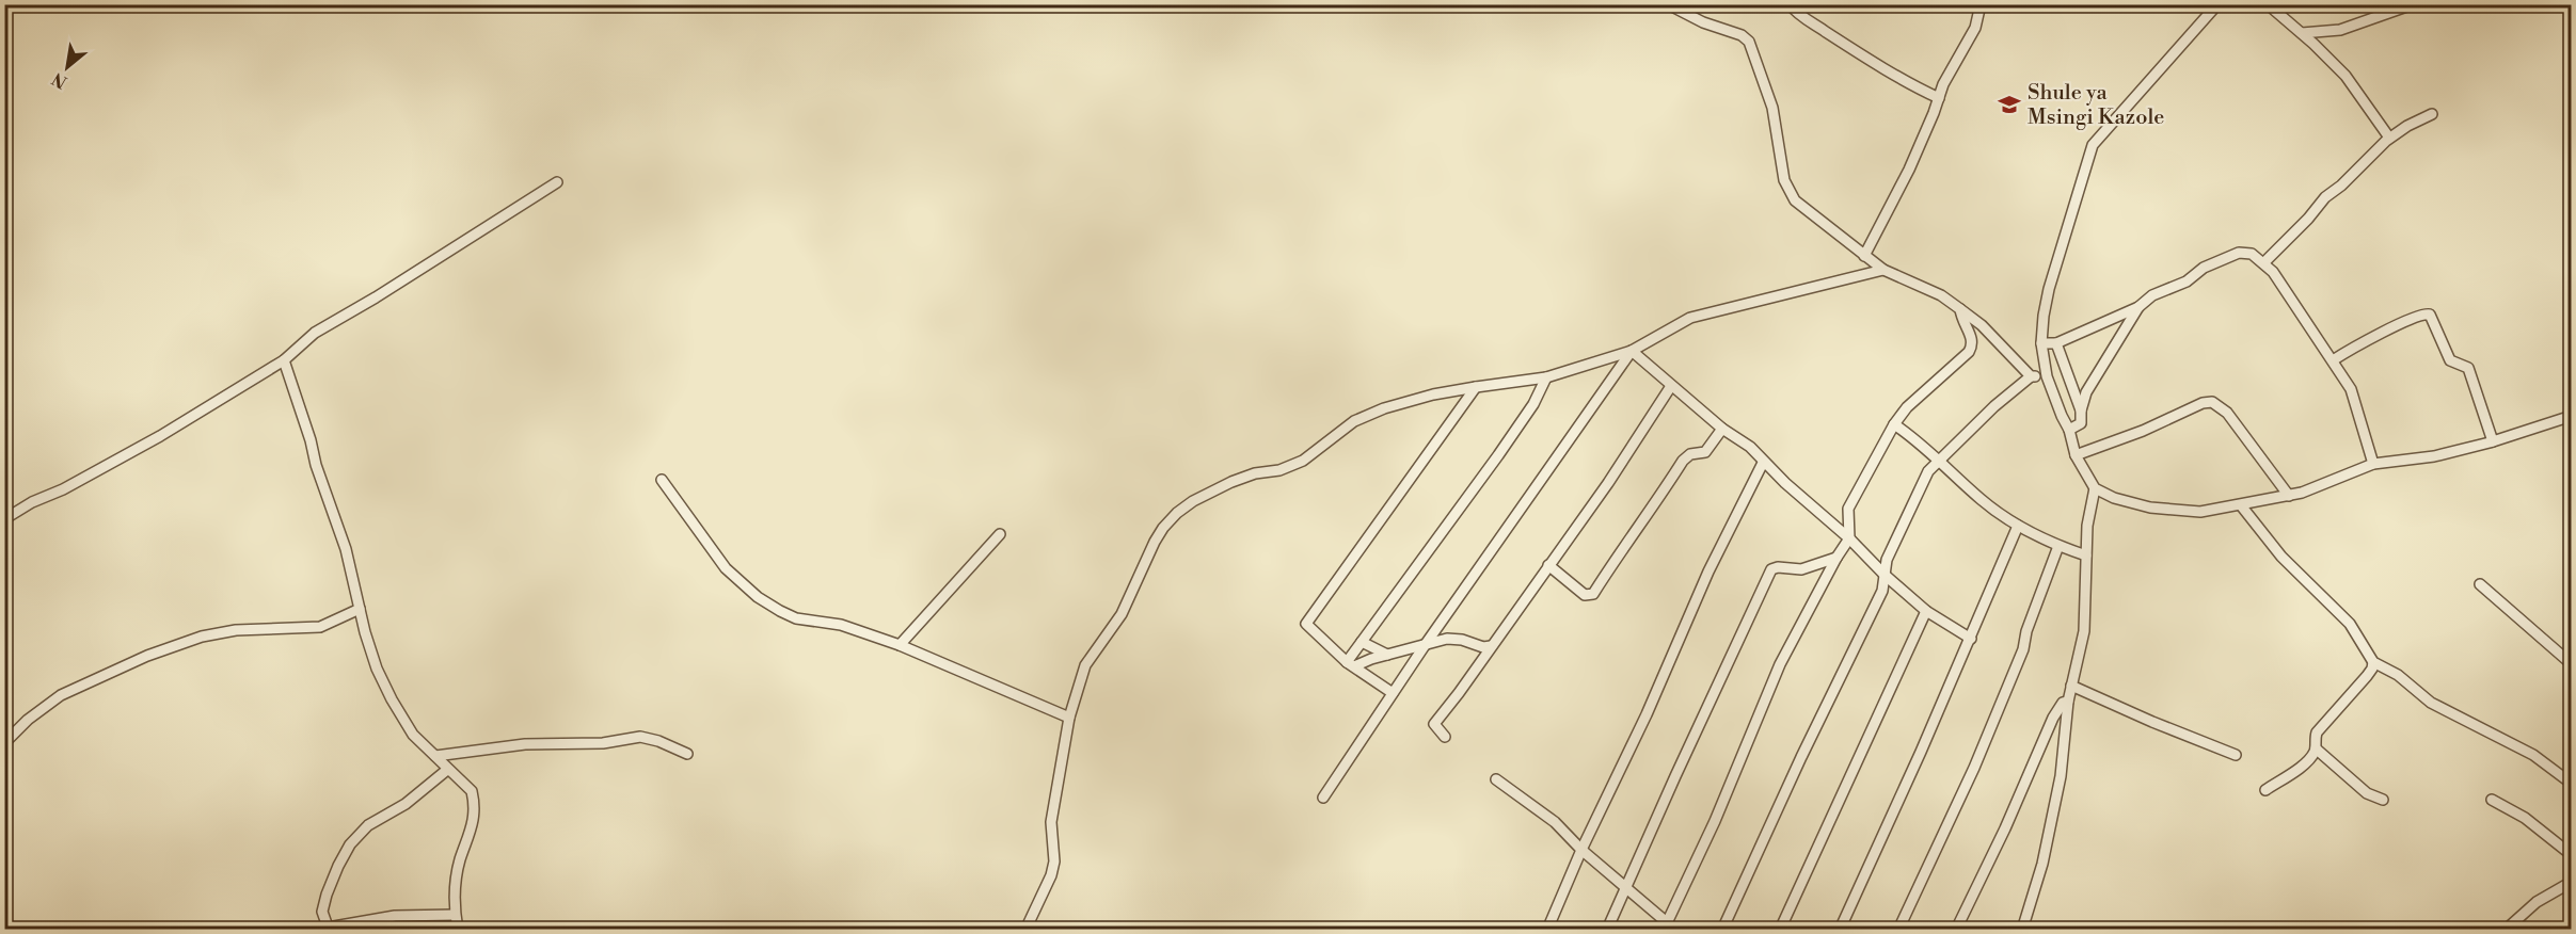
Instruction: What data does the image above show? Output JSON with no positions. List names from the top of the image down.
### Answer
{
  "places": {
    "school or university": ["Shule ya Msingi Kazole"]
  },
  "north": "bottom left"
}
